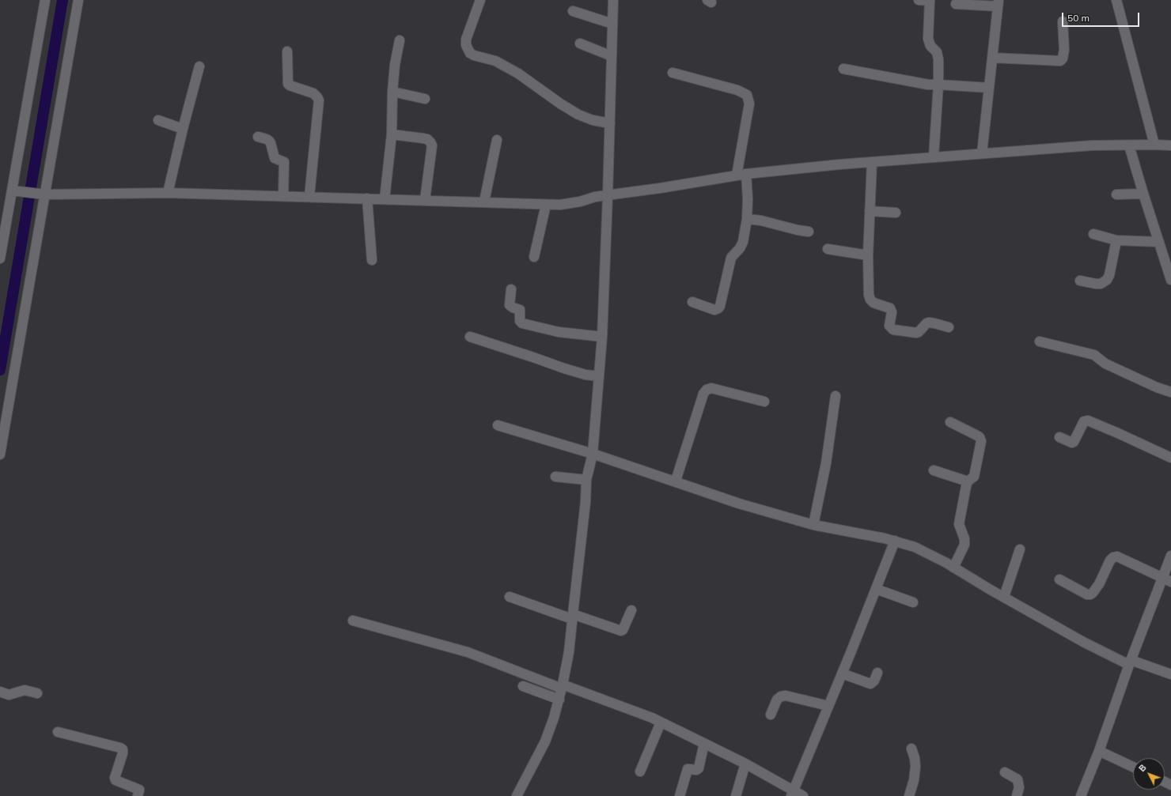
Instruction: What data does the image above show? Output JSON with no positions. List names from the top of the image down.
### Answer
{
  "scale_bar": "50 m",
  "north": "top left"
}
